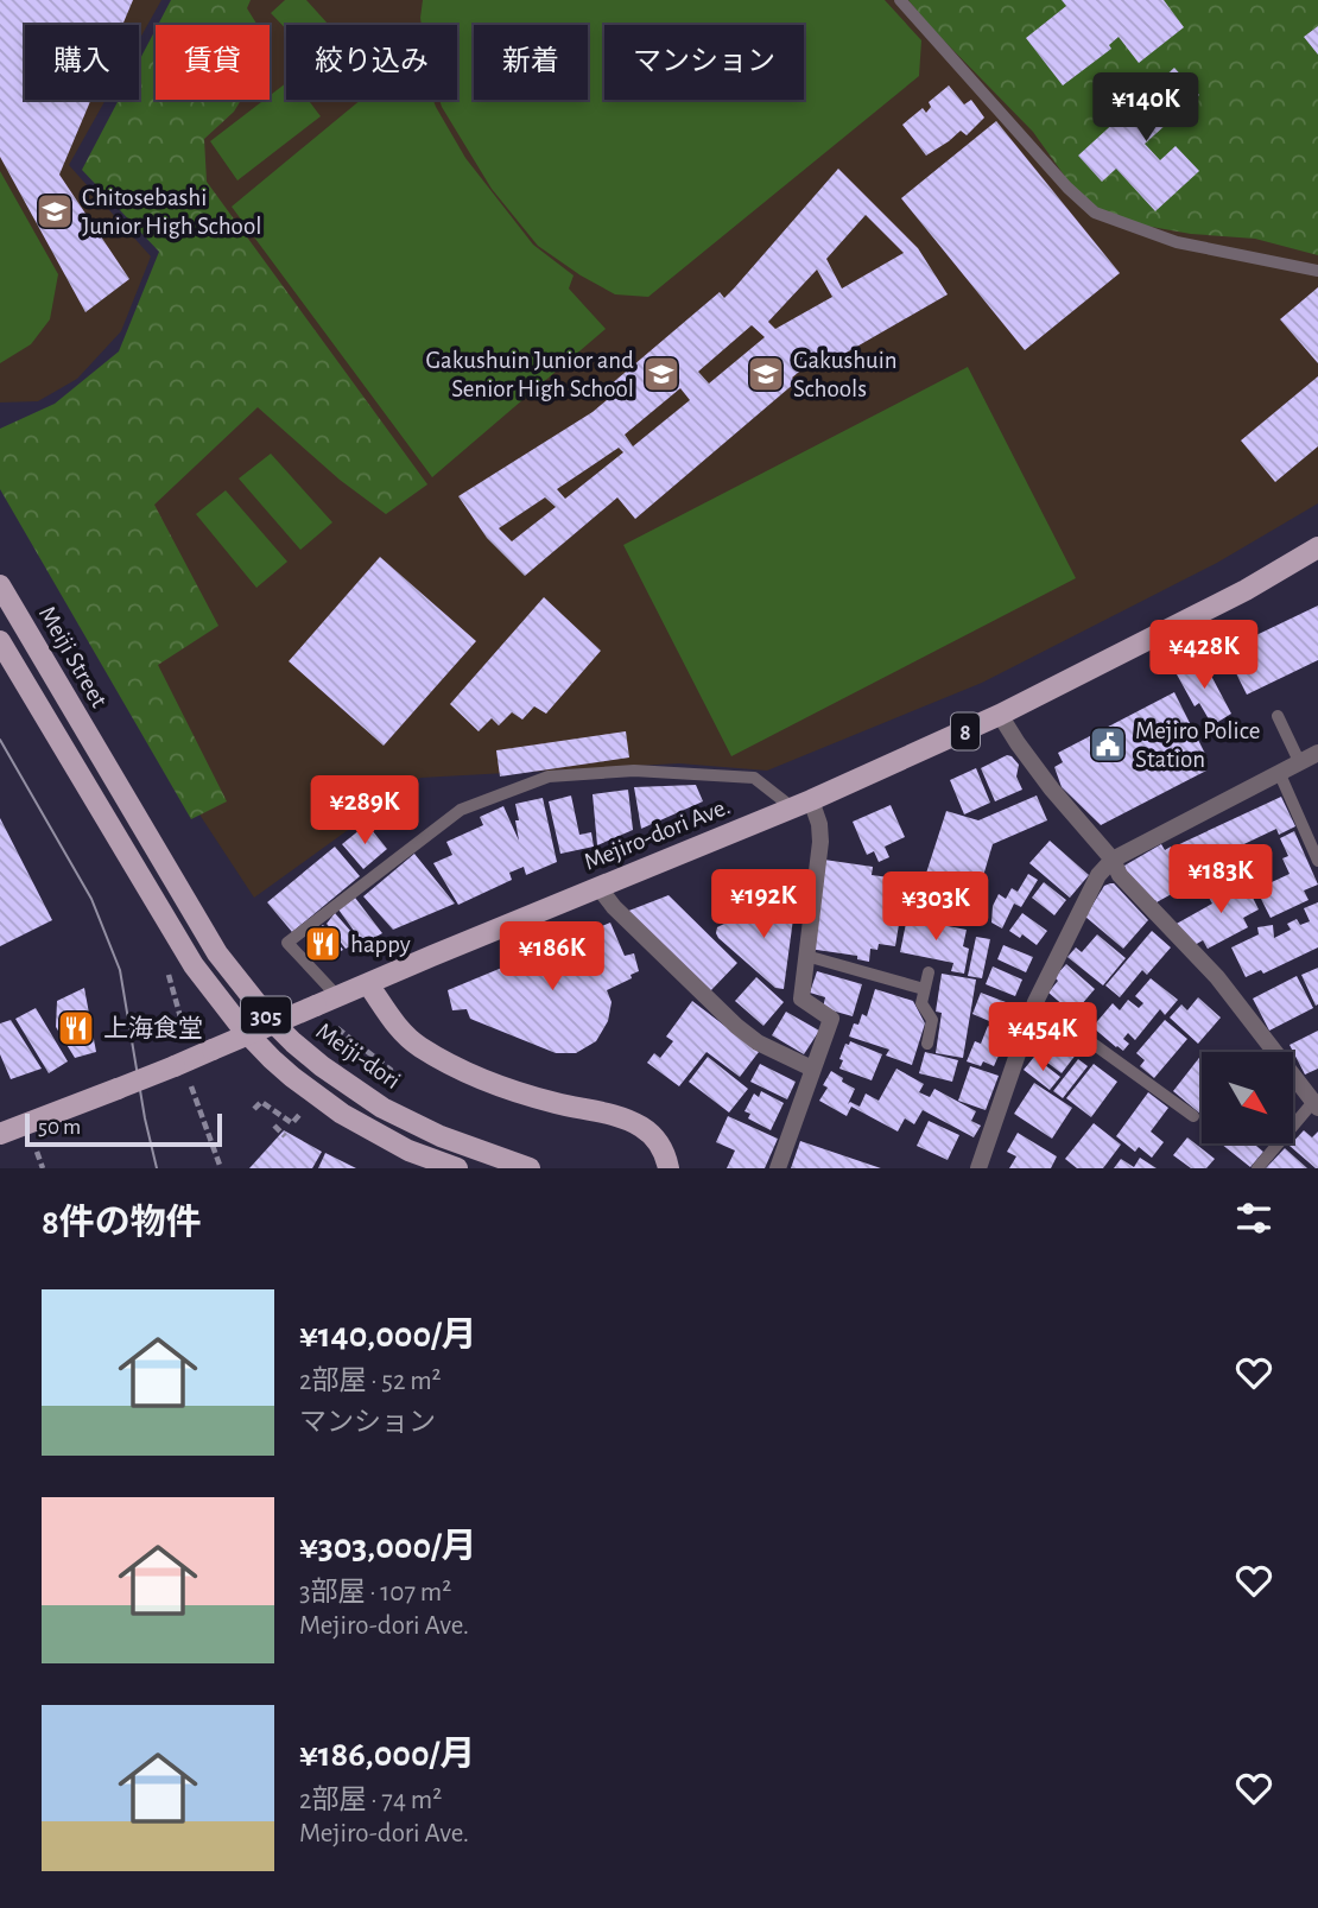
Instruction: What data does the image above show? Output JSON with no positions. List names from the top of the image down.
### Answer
{
  "streets": {
    "main road": [
      "Meiji Street",
      "8",
      "Mejiro-dori Ave.",
      "305"
    ]
  },
  "places": {
    "school or university": ["Chitosebashi Junior High School", "Gakushuin Junior and Senior High School", "Gakushuin Schools"],
    "public building": ["Mejiro Police Station"],
    "restaurant": ["happy", "上海食堂"]
  },
  "scale_bar": "50 m",
  "north": "bottom right",
  "page": {
    "chip": [
      "購入",
      "賃貸",
      "絞り込み",
      "新着",
      "マンション"
    ],
    "price": [
      "¥140K",
      "¥428K",
      "¥289K",
      "¥183K",
      "¥192K",
      "¥303K",
      "¥186K",
      "¥454K"
    ],
    "scale": "50 m",
    "heading": "8件の物件",
    "list": [
      {
        "name": "¥140,000/月",
        "note": "2部屋 · 52 m² · マンション"
      },
      {
        "name": "¥303,000/月",
        "note": "3部屋 · 107 m² · Mejiro-dori Ave."
      },
      {
        "name": "¥186,000/月",
        "note": "2部屋 · 74 m² · Mejiro-dori Ave."
      }
    ]
  }
}
